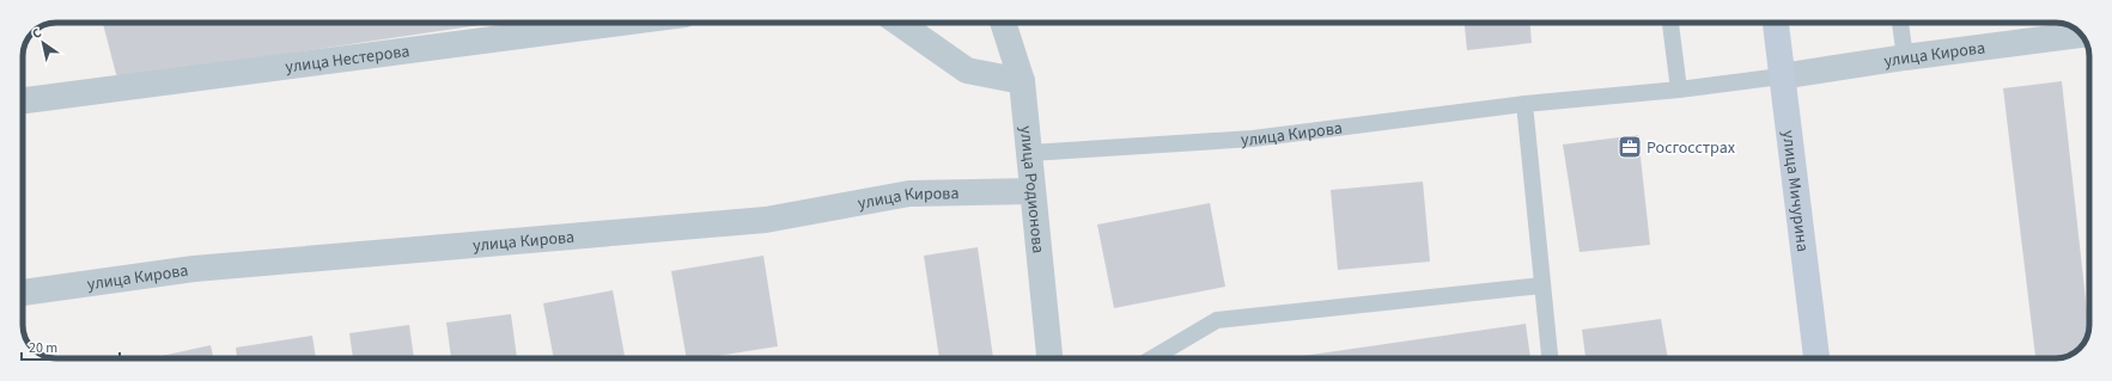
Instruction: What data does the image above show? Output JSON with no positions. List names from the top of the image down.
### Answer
{
  "streets": {
    "main road": ["улица Мичурина"],
    "street": ["улица Кирова", "улица Нестерова", "улица Родионова"]
  },
  "crossings": [
    ["улица Кирова", "улица Родионова"],
    ["улица Кирова", "улица Мичурина"]
  ],
  "places": {
    "office": ["Росгосстрах"]
  },
  "scale_bar": "20 m",
  "north": "top left"
}
